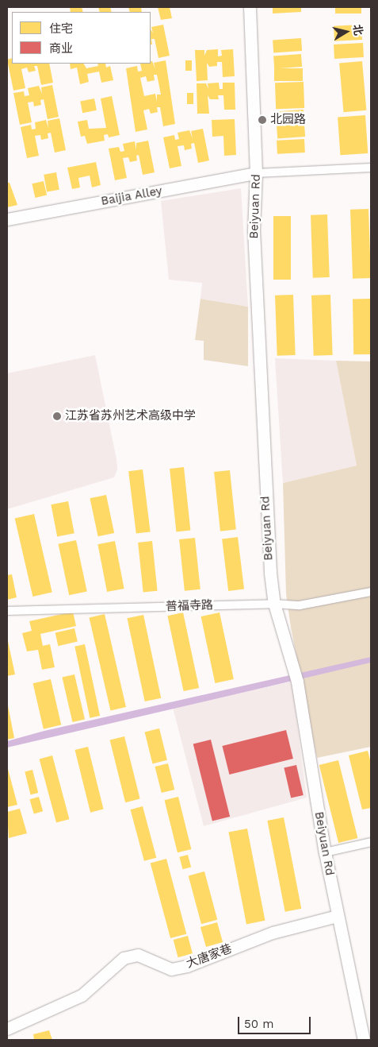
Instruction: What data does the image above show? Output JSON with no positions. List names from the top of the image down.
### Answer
{
  "streets": {
    "street": [
      "Baijia Alley",
      "Beiyuan Rd",
      "普福寺路",
      "大唐家巷"
    ]
  },
  "crossings": [
    ["Baijia Alley", "Beiyuan Rd"],
    ["Beiyuan Rd", "普福寺路"],
    ["Beiyuan Rd", "大唐家巷"]
  ],
  "places": ["北园路", "江苏省苏州艺术高级中学"],
  "legend": ["住宅", "商业"],
  "scale_bar": "50 m",
  "north": "right"
}
